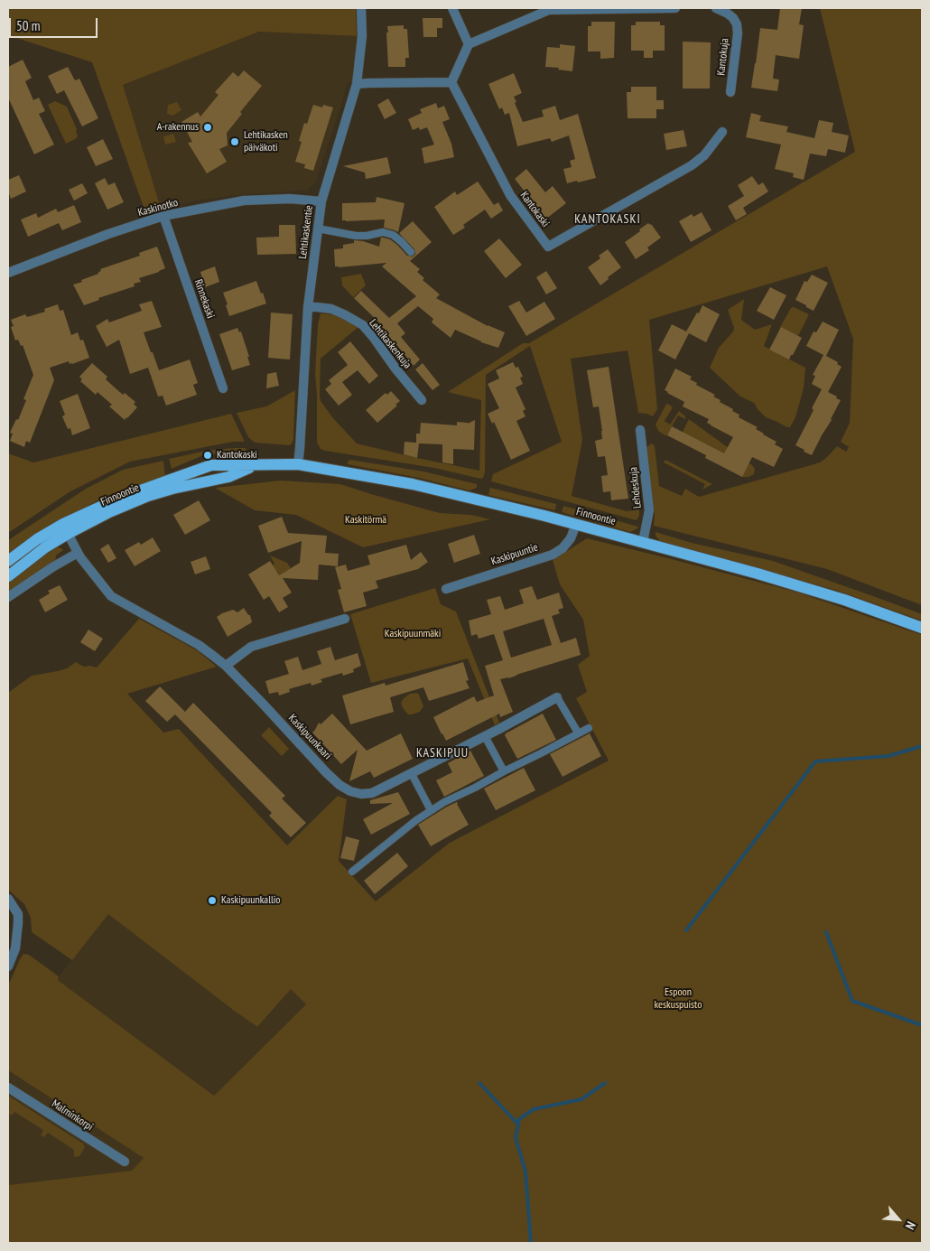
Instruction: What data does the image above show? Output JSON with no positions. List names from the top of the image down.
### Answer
{
  "streets": {
    "main road": ["Finnoontie"],
    "street": [
      "Kantokuja",
      "Kaskinotko",
      "Kantokaski",
      "Lehtikaskentie",
      "Rinnekaski",
      "Lehtikaskenkuja",
      "Lehdeskuja",
      "Kaskipuuntie",
      "Kaskipuunkaari",
      "Malminkorpi"
    ]
  },
  "crossings": [
    ["Kaskinotko", "Lehtikaskentie"],
    ["Kaskinotko", "Rinnekaski"],
    ["Lehtikaskentie", "Lehtikaskenkuja"],
    ["Lehtikaskentie", "Finnoontie"],
    ["Lehdeskuja", "Finnoontie"],
    ["Finnoontie", "Kaskipuuntie"],
    ["Finnoontie", "Kaskipuunkaari"]
  ],
  "districts": ["KANTOKASKI", "KASKIPUU"],
  "parks": ["Kaskitörmä", "Kaskipuunmäki", "Espoon keskuspuisto"],
  "places": [
    "A-rakennus",
    "Lehtikasken päiväkoti",
    "Kantokaski",
    "Kaskipuunkallio"
  ],
  "scale_bar": "50 m",
  "north": "bottom right"
}
